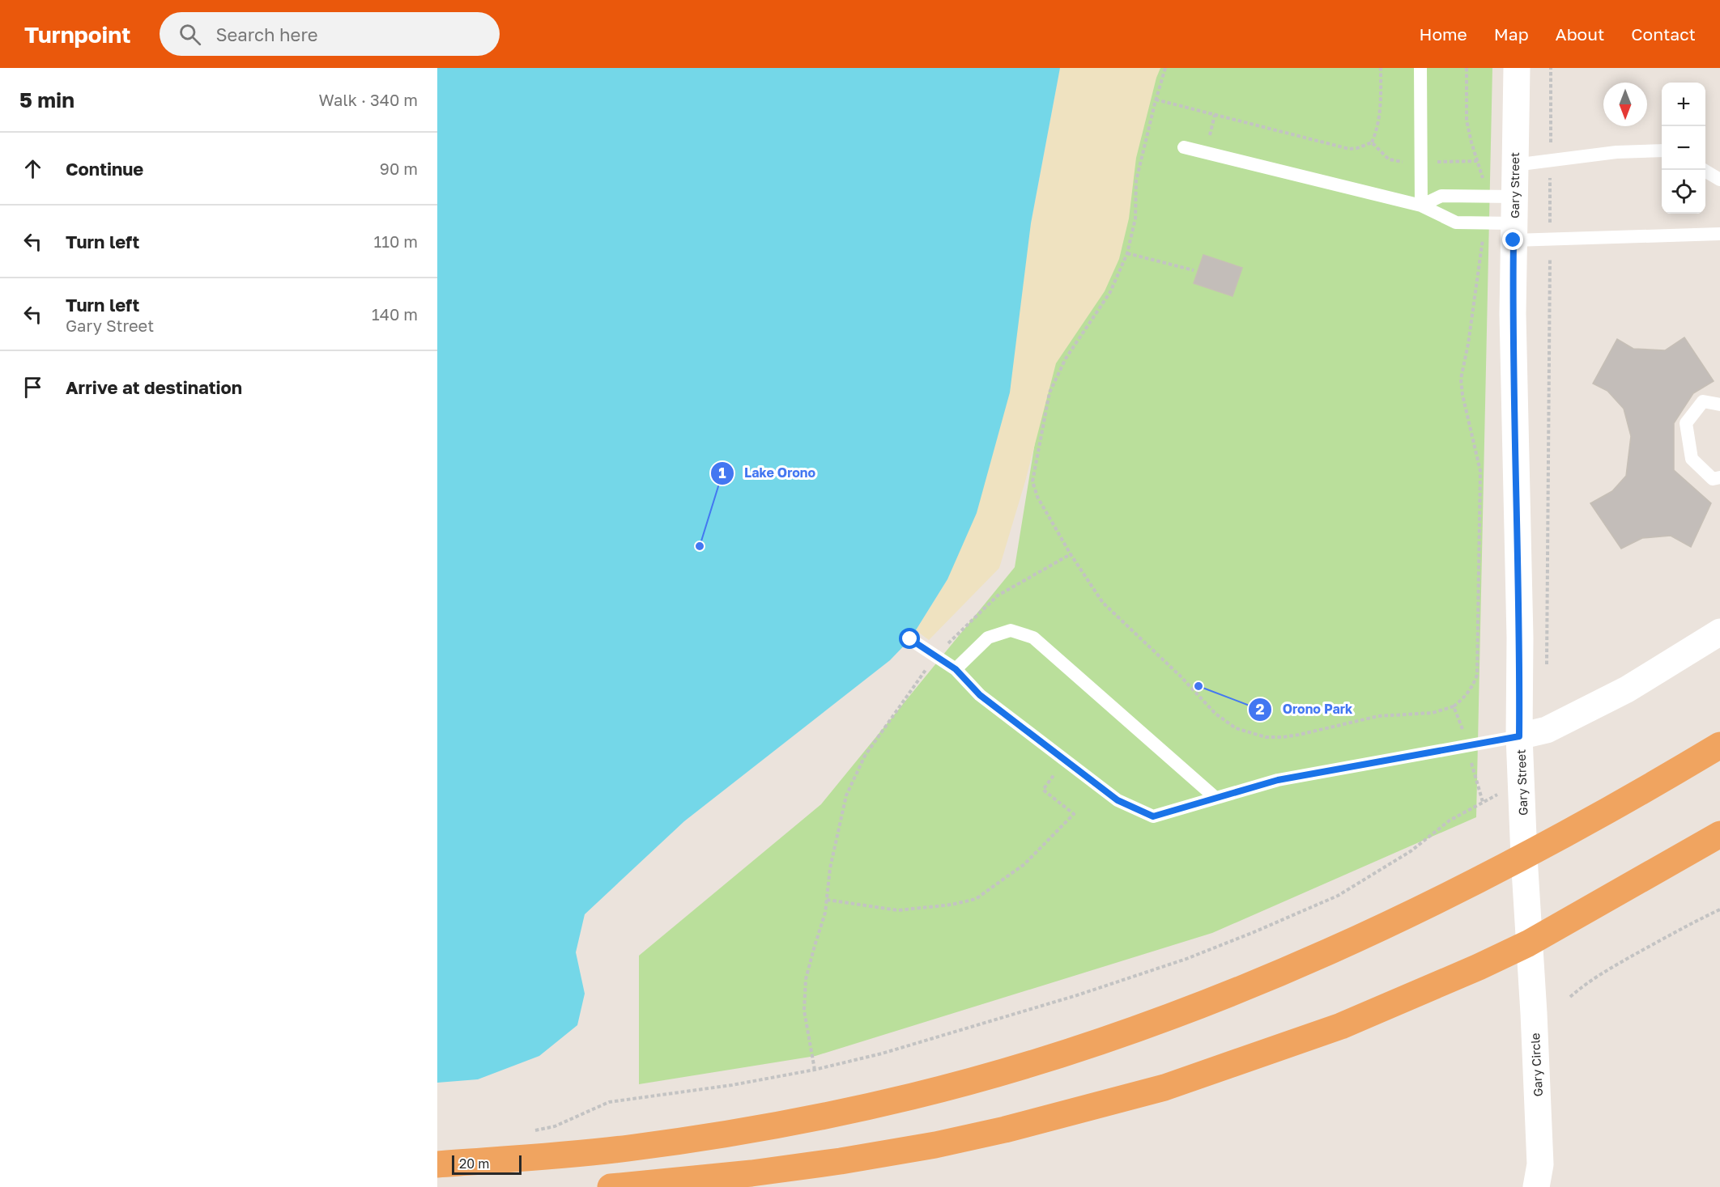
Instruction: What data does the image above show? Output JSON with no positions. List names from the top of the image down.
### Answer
{
  "streets": {
    "street": ["Gary Street", "Gary Circle"]
  },
  "crossings": [
    ["Gary Street", "Gary Circle"]
  ],
  "places": ["Lake Orono", "Orono Park"],
  "scale_bar": "20 m",
  "north": "bottom",
  "page": {
    "header": "Turnpoint",
    "search": "Search here",
    "nav": [
      "Home",
      "Map",
      "About",
      "Contact"
    ],
    "heading": ["5 min", "Walk · 340 m"],
    "map_buttons": ["+", "−"],
    "list": [
      ["Continue", "90 m"],
      ["Turn left", "110 m"],
      ["Turn left", "Gary Street", "140 m"],
      "Arrive at destination"
    ],
    "scale": "20 m"
  }
}
